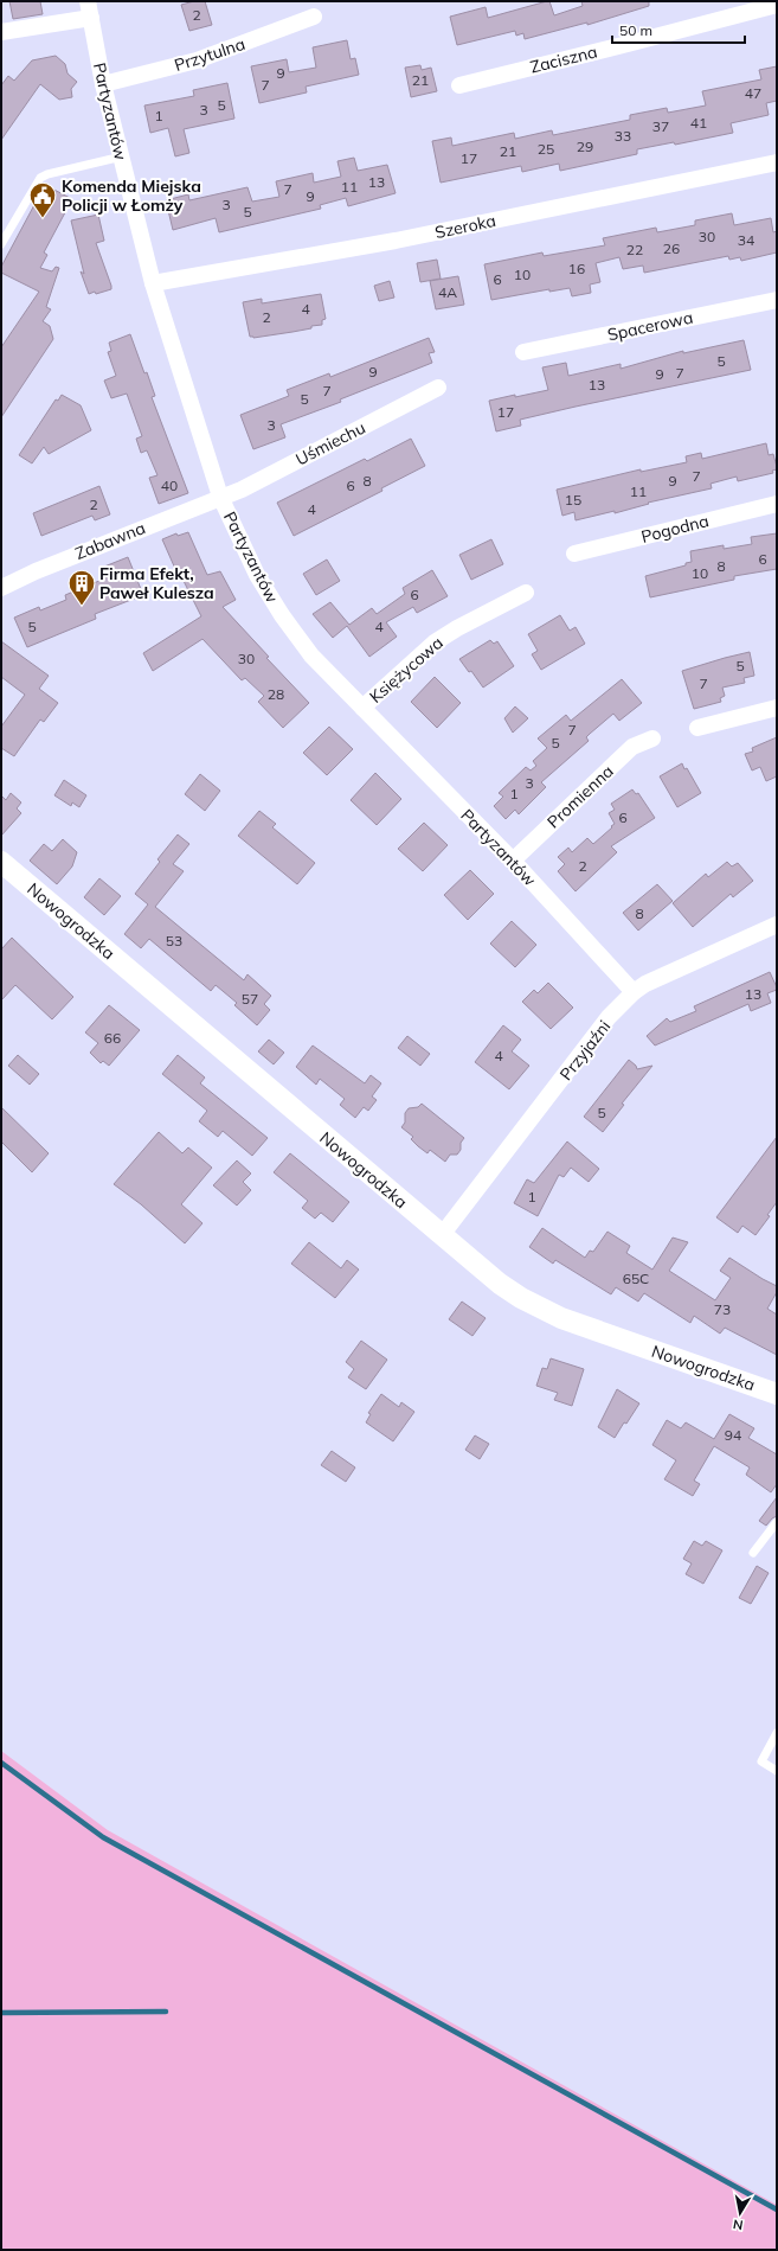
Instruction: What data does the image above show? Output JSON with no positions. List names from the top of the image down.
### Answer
{
  "streets": {
    "street": [
      "Przytulna",
      "Zaciszna",
      "Partyzantów",
      "Szeroka",
      "Spacerowa",
      "Uśmiechu",
      "Pogodna",
      "Zabawna",
      "Księżycowa",
      "Promienna",
      "Nowogrodzka",
      "Przyjaźni"
    ]
  },
  "crossings": [
    ["Przytulna", "Partyzantów"],
    ["Partyzantów", "Szeroka"],
    ["Partyzantów", "Uśmiechu"],
    ["Partyzantów", "Zabawna"],
    ["Partyzantów", "Księżycowa"],
    ["Partyzantów", "Promienna"],
    ["Partyzantów", "Przyjaźni"],
    ["Uśmiechu", "Zabawna"],
    ["Nowogrodzka", "Przyjaźni"]
  ],
  "places": {
    "public building": ["Komenda Miejska Policji w Łomży"],
    "building": ["Firma Efekt, Paweł Kulesza"]
  },
  "house_numbers": [
    "2",
    "9",
    "21",
    "7",
    "47",
    "5",
    "3",
    "1",
    "41",
    "37",
    "33",
    "29",
    "25",
    "21",
    "17",
    "13",
    "11",
    "7",
    "9",
    "3",
    "5",
    "30",
    "34",
    "26",
    "22",
    "16",
    "10",
    "6",
    "4A",
    "4",
    "2",
    "5",
    "9",
    "7",
    "9",
    "13",
    "7",
    "5",
    "17",
    "3",
    "7",
    "8",
    "9",
    "40",
    "6",
    "11",
    "15",
    "2",
    "4",
    "6",
    "8",
    "10",
    "6",
    "5",
    "4",
    "30",
    "5",
    "7",
    "28",
    "7",
    "5",
    "3",
    "1",
    "6",
    "2",
    "8",
    "53",
    "13",
    "57",
    "66",
    "4",
    "5",
    "1",
    "65C",
    "73",
    "94"
  ],
  "scale_bar": "50 m",
  "north": "bottom"
}
